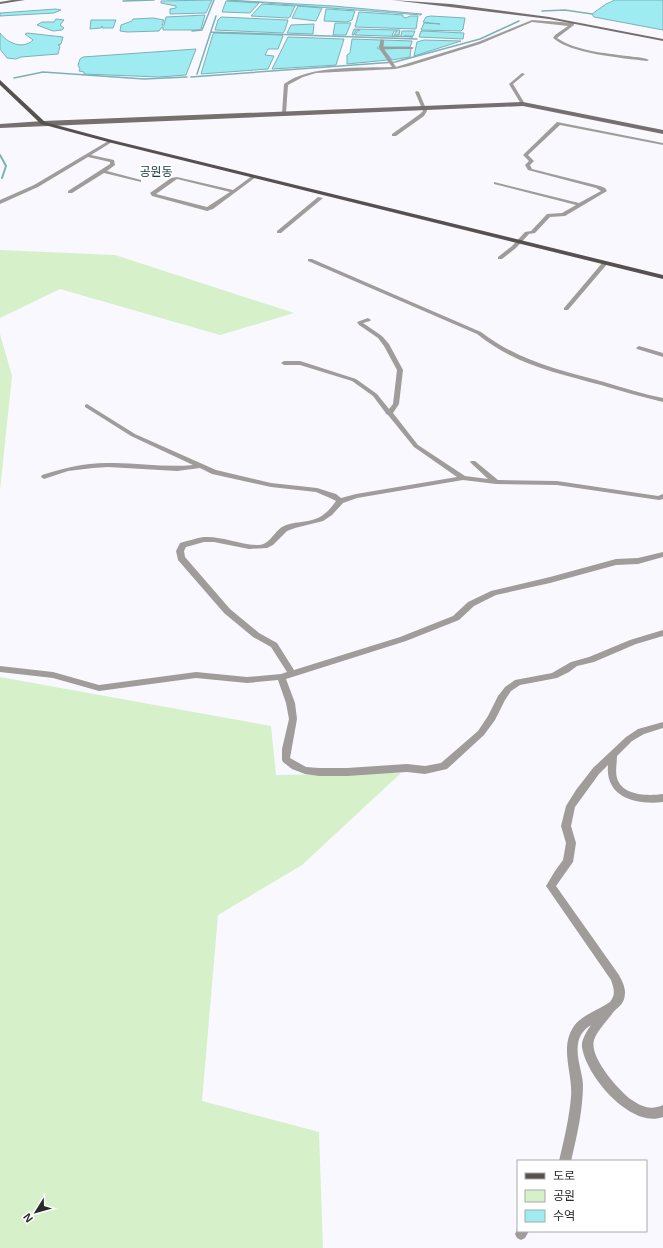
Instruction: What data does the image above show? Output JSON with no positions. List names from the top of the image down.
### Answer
{
  "districts": ["공원동"],
  "legend": ["도로", "공원", "수역"],
  "north": "bottom left"
}
